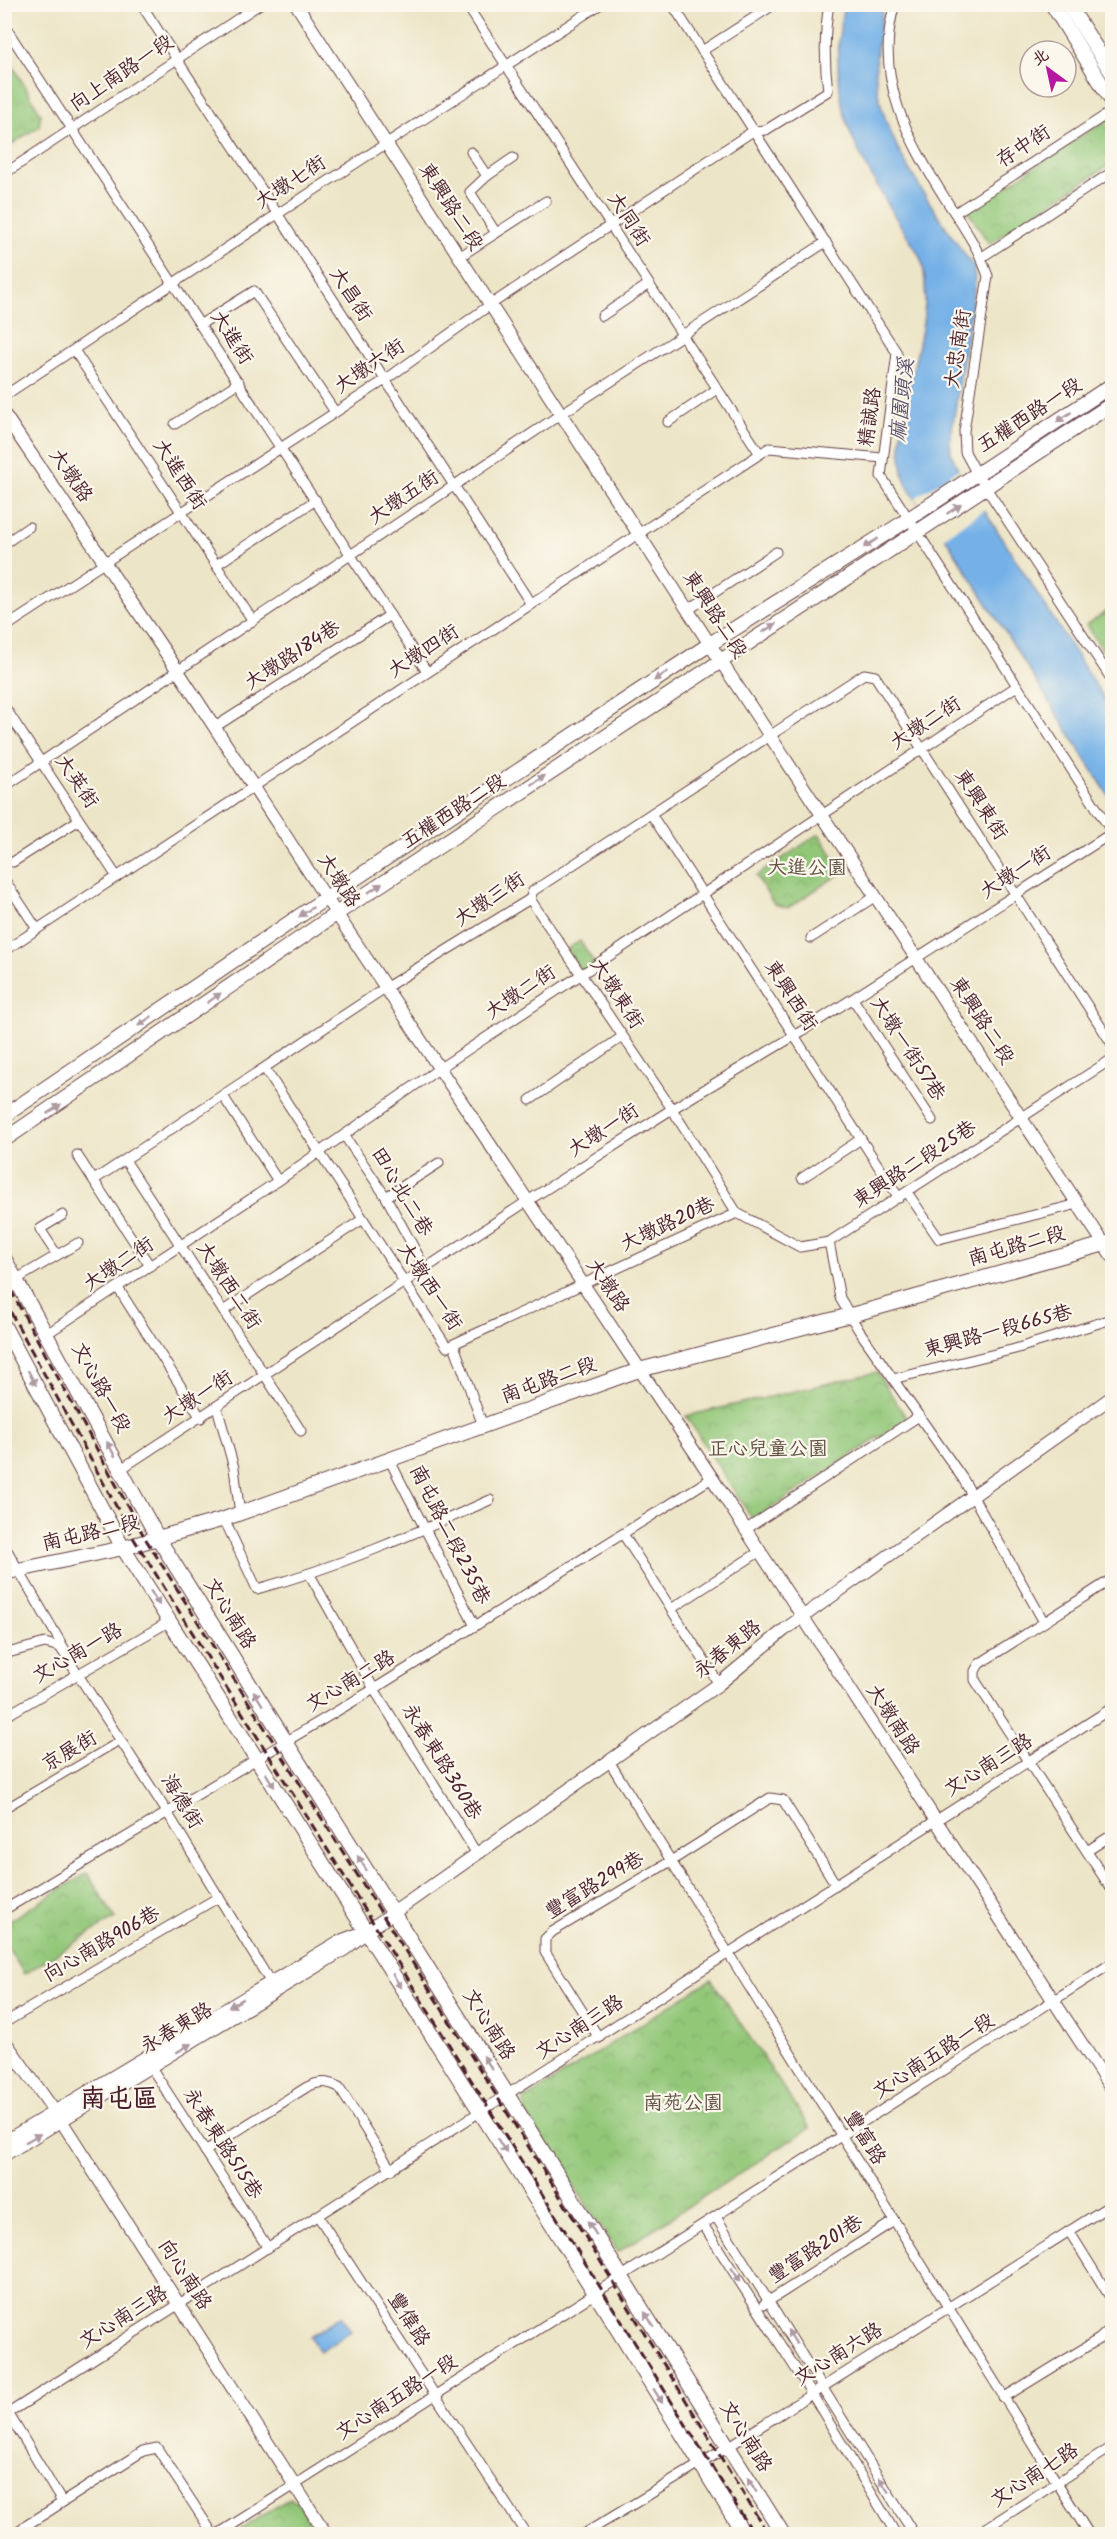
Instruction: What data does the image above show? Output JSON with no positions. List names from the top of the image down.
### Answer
{
  "streets": {
    "main road": [
      "五權西路一段",
      "五權西路二段",
      "南屯路二段",
      "文心路一段",
      "文心南路"
    ],
    "street": [
      "向上南路一段",
      "存中街",
      "大墩七街",
      "東興路二段",
      "大同街",
      "大昌街",
      "大進街",
      "大忠南街",
      "大墩六街",
      "精誠路",
      "大進西街",
      "大墩路",
      "大墩五街",
      "大墩四街",
      "大墩路184巷",
      "大墩二街",
      "大英街",
      "東興東街",
      "大墩一街",
      "大墩三街",
      "大墩東街",
      "東興西街",
      "大墩一街57巷",
      "東興路二段25巷",
      "田心北二巷",
      "大墩路20巷",
      "大墩西二街",
      "大墩西一街",
      "東興路一段665巷",
      "南屯路二段235巷",
      "永春東路",
      "文心南一路",
      "文心南二路",
      "大墩南路",
      "京展街",
      "永春東路360巷",
      "文心南三路",
      "海德街",
      "豐富路299巷",
      "向心南路906巷",
      "文心南五路一段",
      "豐富路",
      "永春東路515巷",
      "豐富路201巷",
      "向心南路",
      "豐偉路",
      "文心南六路",
      "文心南七路"
    ]
  },
  "crossings": [
    ["向上南路一段", "大昌街"],
    ["向上南路一段", "大進街"],
    ["存中街", "大忠南街"],
    ["大墩七街", "東興路二段"],
    ["大墩七街", "大同街"],
    ["大墩七街", "大昌街"],
    ["大墩七街", "大進街"],
    ["大墩七街", "大進西街"],
    ["東興路二段", "大墩六街"],
    ["東興路二段", "大墩五街"],
    ["東興路二段", "大墩四街"],
    ["東興路二段", "大墩二街"],
    ["東興路二段", "五權西路二段"],
    ["東興路二段", "大墩一街"],
    ["東興路二段", "大墩三街"],
    ["東興路二段", "東興路二段25巷"],
    ["東興路二段", "南屯路二段"],
    ["大同街", "大墩六街"],
    ["大同街", "大墩五街"],
    ["大同街", "大墩四街"],
    ["大昌街", "大墩六街"],
    ["大昌街", "大墩五街"],
    ["大昌街", "大墩四街"],
    ["大進街", "大墩六街"],
    ["大進街", "大墩五街"],
    ["大進街", "大墩四街"],
    ["大進街", "大墩路184巷"],
    ["大忠南街", "五權西路一段"],
    ["大墩六街", "精誠路"],
    ["大墩六街", "大進西街"],
    ["大墩六街", "大墩路"],
    ["五權西路一段", "五權西路二段"],
    ["精誠路", "大墩五街"],
    ["精誠路", "大墩四街"],
    ["精誠路", "大墩二街"],
    ["精誠路", "五權西路二段"],
    ["精誠路", "大墩一街"],
    ["大進西街", "大墩五街"],
    ["大墩路", "大墩五街"],
    ["大墩路", "大墩四街"],
    ["大墩路", "大墩路184巷"],
    ["大墩路", "大墩二街"],
    ["大墩路", "五權西路二段"],
    ["大墩路", "大墩一街"],
    ["大墩路", "大墩三街"],
    ["大墩路", "大墩路20巷"],
    ["大墩路", "南屯路二段"],
    ["大墩路", "大墩西一街"],
    ["大墩路", "大墩南路"],
    ["大墩五街", "大英街"],
    ["大墩四街", "大英街"],
    ["大墩二街", "東興東街"],
    ["大墩二街", "大墩東街"],
    ["大墩二街", "東興西街"],
    ["大墩二街", "田心北二巷"],
    ["大墩二街", "大墩西二街"],
    ["大墩二街", "大墩西一街"],
    ["大墩二街", "文心路一段"],
    ["東興東街", "大墩一街"],
    ["東興東街", "大墩三街"],
    ["大墩一街", "大墩東街"],
    ["大墩一街", "東興西街"],
    ["大墩一街", "大墩一街57巷"],
    ["大墩一街", "田心北二巷"],
    ["大墩一街", "大墩西二街"],
    ["大墩一街", "大墩西一街"],
    ["大墩一街", "文心路一段"],
    ["大墩三街", "大墩東街"],
    ["大墩三街", "東興西街"],
    ["大墩三街", "大墩西二街"],
    ["大墩三街", "大墩西一街"],
    ["大墩東街", "大墩路20巷"],
    ["東興西街", "東興路二段25巷"],
    ["大墩路20巷", "大墩西一街"],
    ["南屯路二段", "文心路一段"],
    ["南屯路二段", "南屯路二段235巷"],
    ["南屯路二段", "文心南路"],
    ["南屯路二段", "大墩南路"],
    ["文心路一段", "文心南路"],
    ["南屯路二段235巷", "文心南二路"],
    ["文心南路", "永春東路"],
    ["文心南路", "文心南二路"],
    ["文心南路", "文心南三路"],
    ["文心南路", "文心南五路一段"],
    ["文心南路", "文心南六路"],
    ["永春東路", "大墩南路"],
    ["永春東路", "永春東路360巷"],
    ["永春東路", "海德街"],
    ["永春東路", "豐富路"],
    ["永春東路", "永春東路515巷"],
    ["永春東路", "向心南路"],
    ["文心南一路", "海德街"],
    ["文心南二路", "大墩南路"],
    ["文心南二路", "永春東路360巷"],
    ["文心南二路", "海德街"],
    ["大墩南路", "文心南三路"],
    ["大墩南路", "文心南五路一段"],
    ["京展街", "海德街"],
    ["文心南三路", "豐富路299巷"],
    ["文心南三路", "豐富路"],
    ["文心南三路", "永春東路515巷"],
    ["文心南三路", "向心南路"],
    ["文心南三路", "豐偉路"],
    ["海德街", "向心南路906巷"],
    ["豐富路299巷", "豐富路"],
    ["文心南五路一段", "豐富路"],
    ["文心南五路一段", "向心南路"],
    ["文心南五路一段", "豐偉路"],
    ["豐富路", "豐富路201巷"],
    ["豐富路", "文心南六路"],
    ["豐富路", "文心南七路"]
  ],
  "districts": ["南屯區"],
  "water": ["麻園頭溪"],
  "parks": ["大進公園", "正心兒童公園", "南苑公園"],
  "north": "top left"
}
